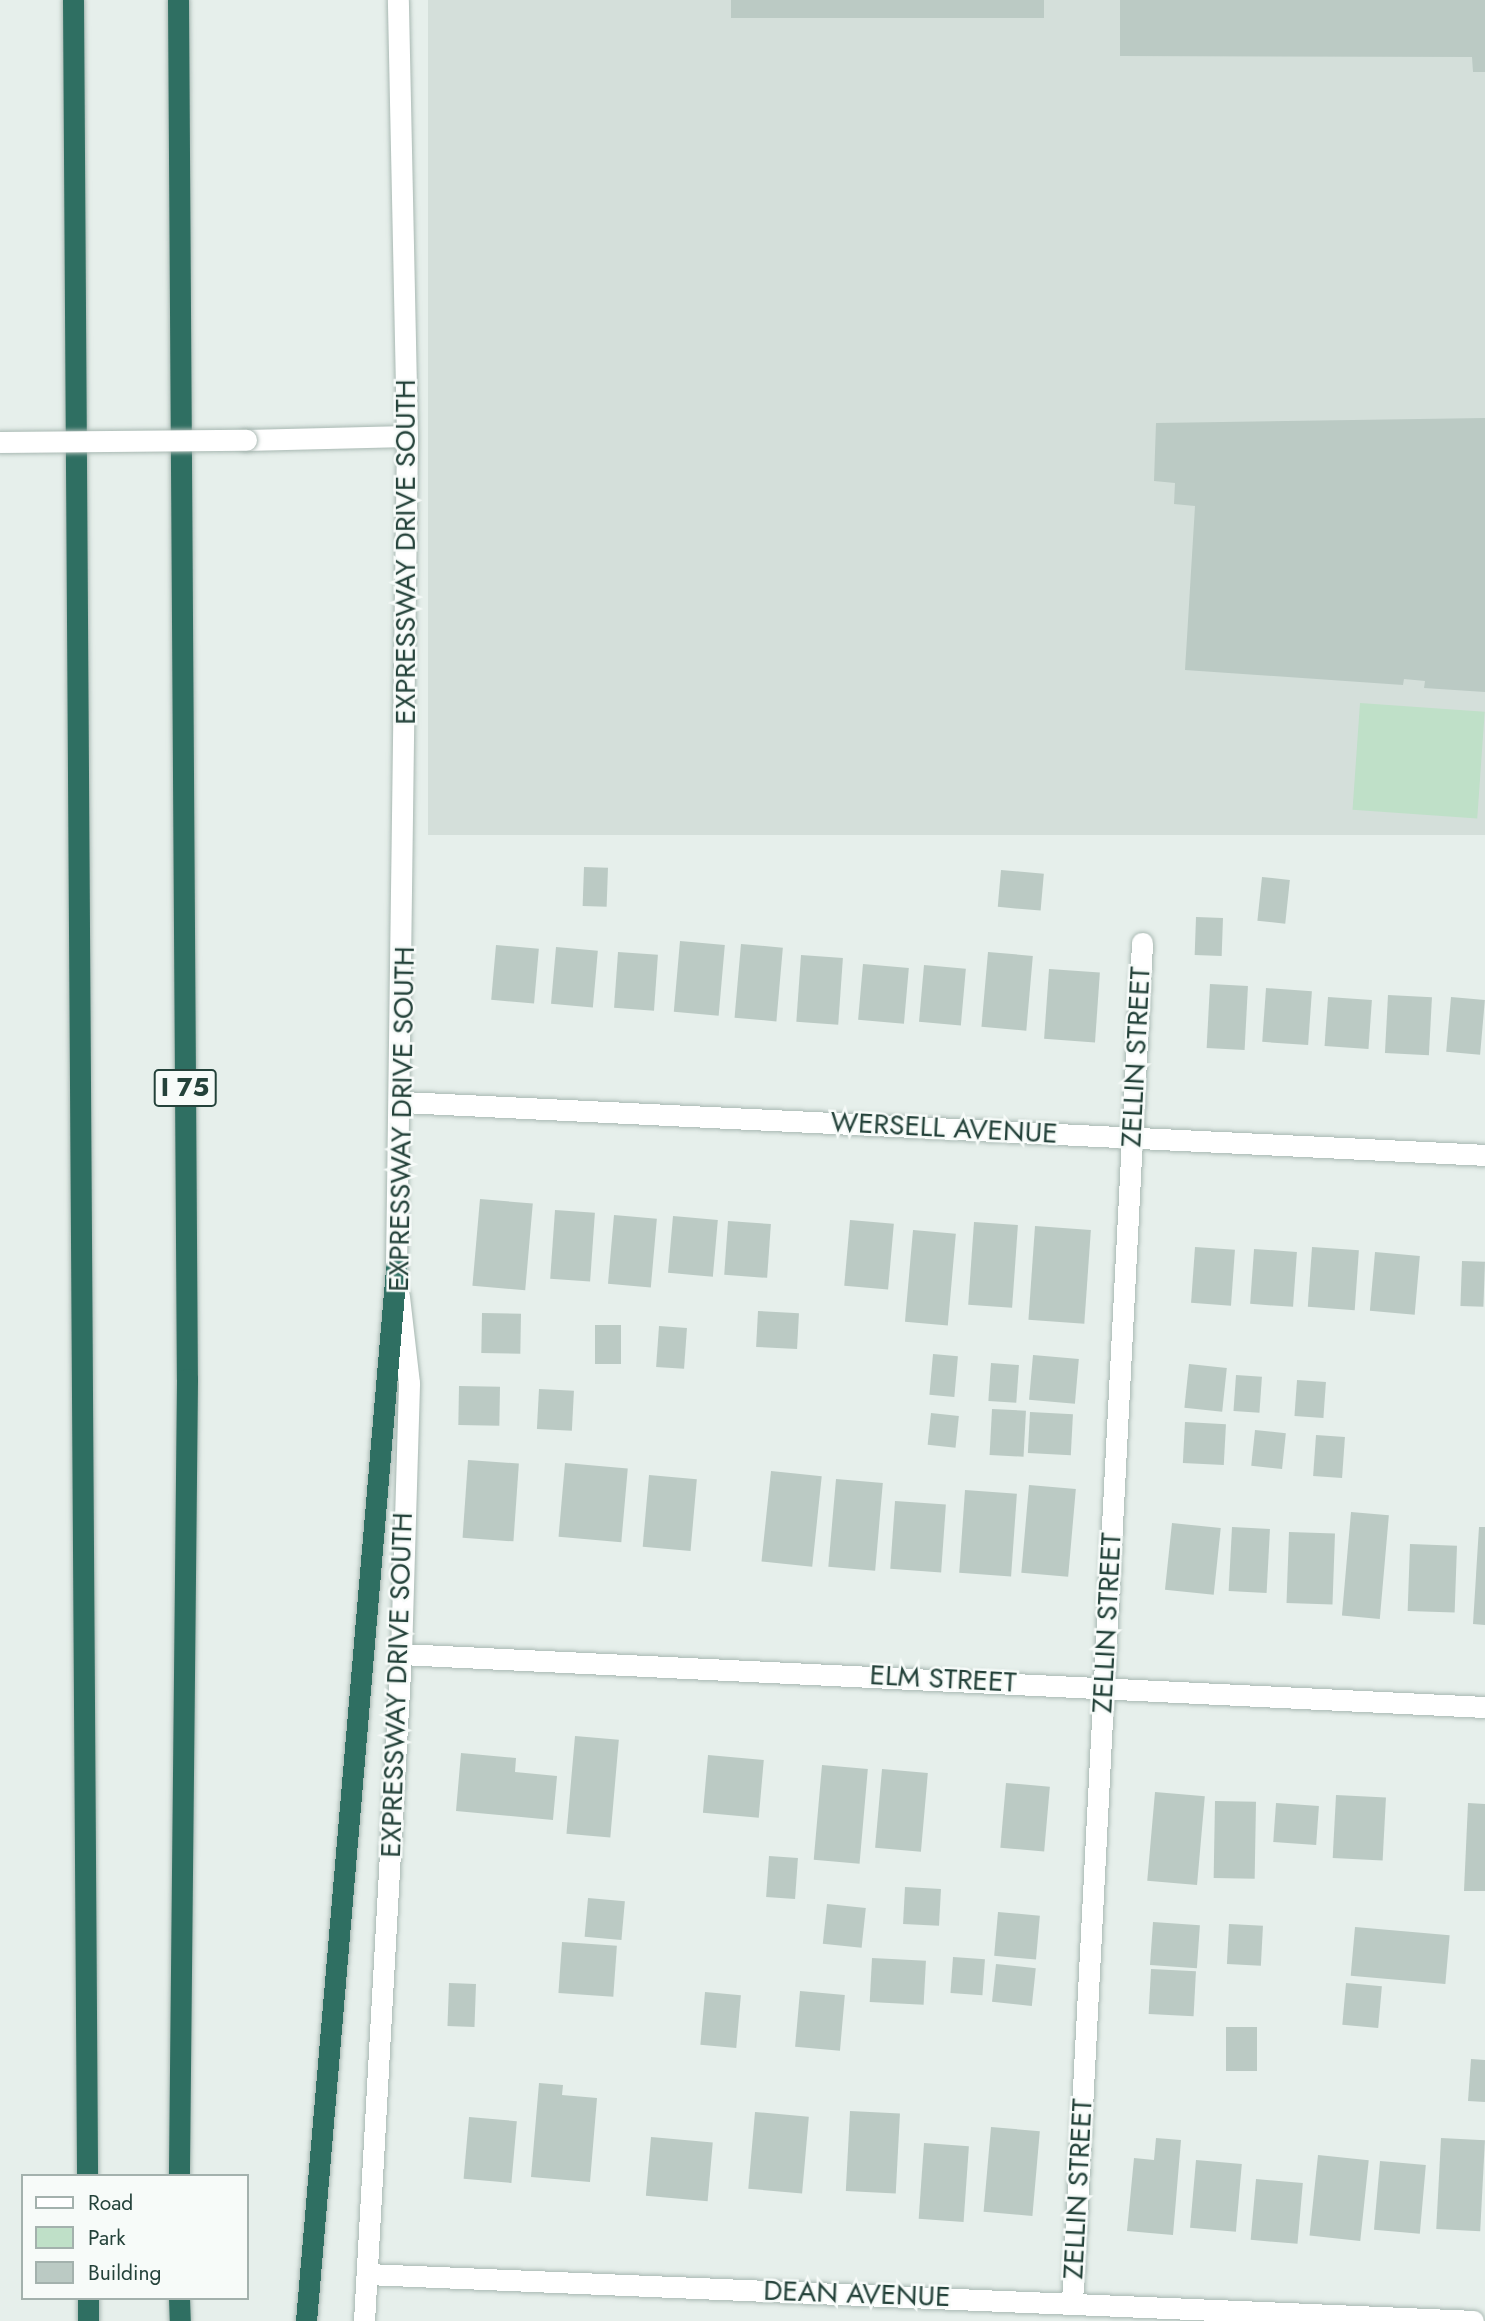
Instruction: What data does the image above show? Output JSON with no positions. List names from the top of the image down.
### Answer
{
  "streets": {
    "highway": ["I 75"],
    "street": [
      "EXPRESSWAY DRIVE SOUTH",
      "ZELLIN STREET",
      "WERSELL AVENUE",
      "ELM STREET",
      "DEAN AVENUE"
    ]
  },
  "crossings": [
    ["EXPRESSWAY DRIVE SOUTH", "WERSELL AVENUE"],
    ["EXPRESSWAY DRIVE SOUTH", "ELM STREET"],
    ["EXPRESSWAY DRIVE SOUTH", "DEAN AVENUE"],
    ["ZELLIN STREET", "WERSELL AVENUE"],
    ["ZELLIN STREET", "ELM STREET"],
    ["ZELLIN STREET", "DEAN AVENUE"]
  ],
  "legend": ["Road", "Park", "Building"]
}
